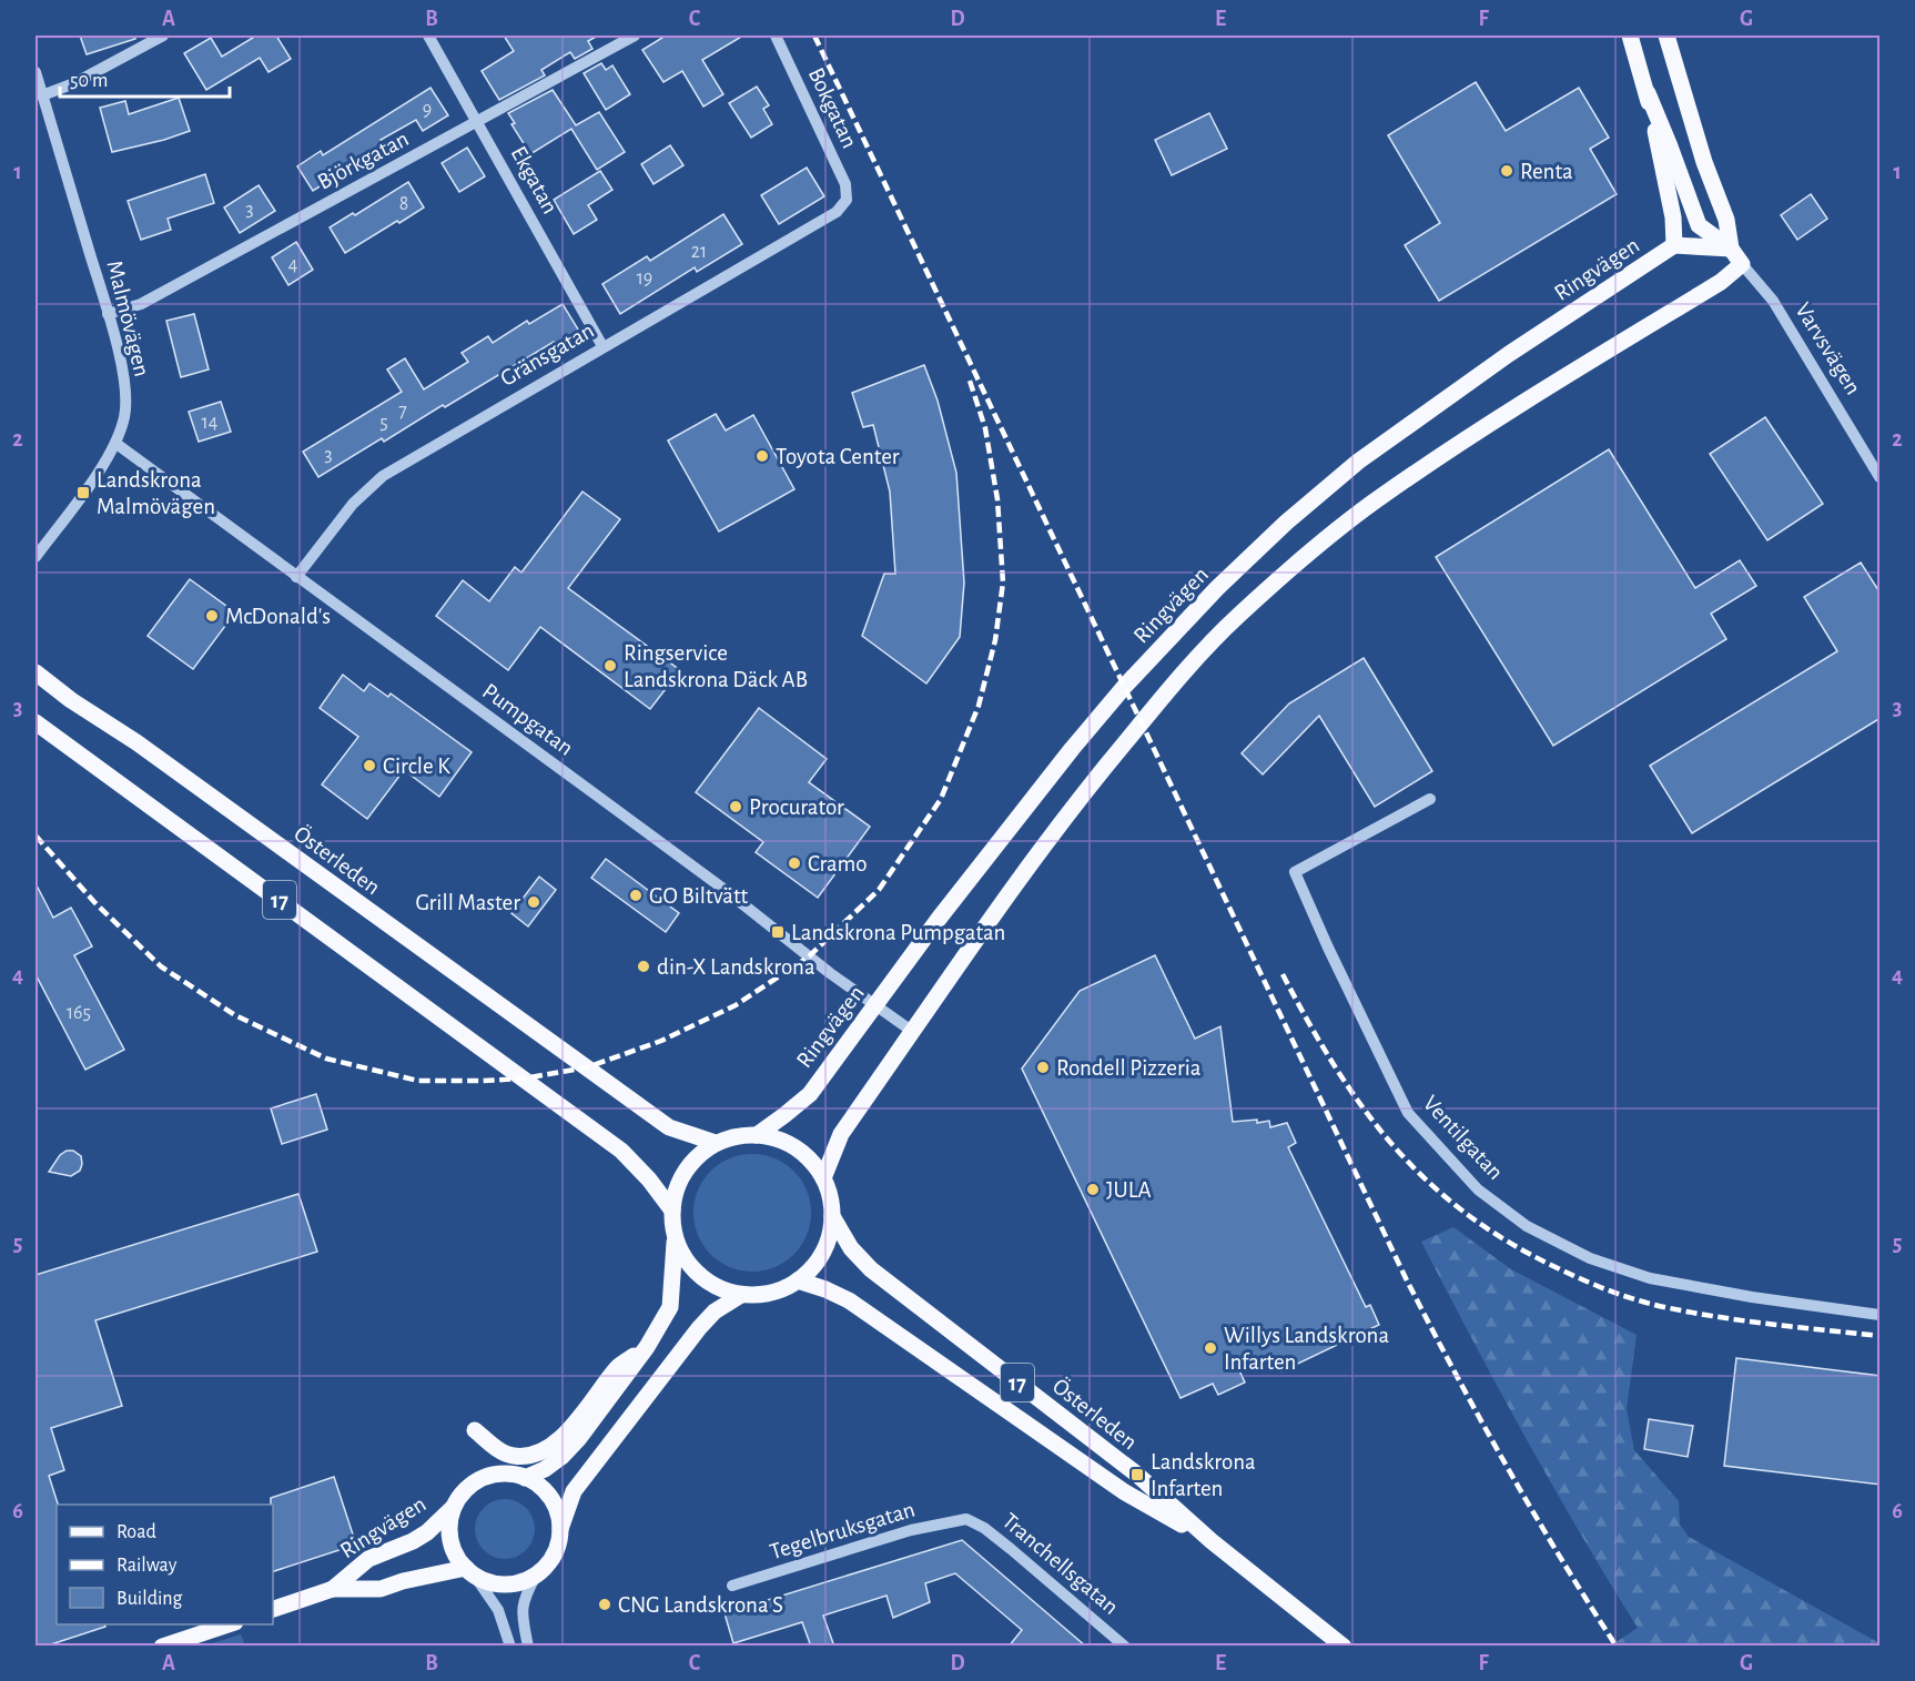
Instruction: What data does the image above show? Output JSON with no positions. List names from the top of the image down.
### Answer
{
  "streets": {
    "main road": [
      "Ringvägen",
      "Varvsvägen",
      "Österleden",
      "17"
    ],
    "street": [
      "Bokgatan",
      "Björkgatan",
      "Ekgatan",
      "Malmövägen",
      "Gränsgatan",
      "Pumpgatan",
      "Ventilgatan",
      "Tegelbruksgatan",
      "Tranchellsgatan"
    ]
  },
  "crossings": [
    ["Bokgatan", "Gränsgatan"],
    ["Björkgatan", "Ekgatan"],
    ["Björkgatan", "Malmövägen"],
    ["Ekgatan", "Gränsgatan"],
    ["Ringvägen", "Varvsvägen"],
    ["Ringvägen", "Pumpgatan"],
    ["Ringvägen", "Österleden"],
    ["Ringvägen", "17"],
    ["Malmövägen", "Pumpgatan"],
    ["Gränsgatan", "Pumpgatan"],
    ["Österleden", "17"],
    ["Tegelbruksgatan", "Tranchellsgatan"]
  ],
  "places": {
    "other": [
      "Renta",
      "Toyota Center",
      "McDonald's",
      "Ringservice Landskrona Däck AB",
      "Circle K",
      "Procurator",
      "Cramo",
      "GO Biltvätt",
      "Grill Master",
      "din-X Landskrona",
      "Rondell Pizzeria",
      "JULA",
      "Willys Landskrona Infarten",
      "CNG Landskrona S"
    ],
    "transit": ["Landskrona Malmövägen", "Landskrona Pumpgatan", "Landskrona Infarten"]
  },
  "house_numbers": [
    "9",
    "8",
    "3",
    "21",
    "4",
    "19",
    "7",
    "14",
    "5",
    "3",
    "165"
  ],
  "legend": ["Road", "Railway", "Building"],
  "scale_bar": "50 m",
  "grid": {
    "columns": [
      "A",
      "B",
      "C",
      "D",
      "E",
      "F",
      "G"
    ],
    "rows": [
      "1",
      "2",
      "3",
      "4",
      "5",
      "6"
    ]
  }
}
